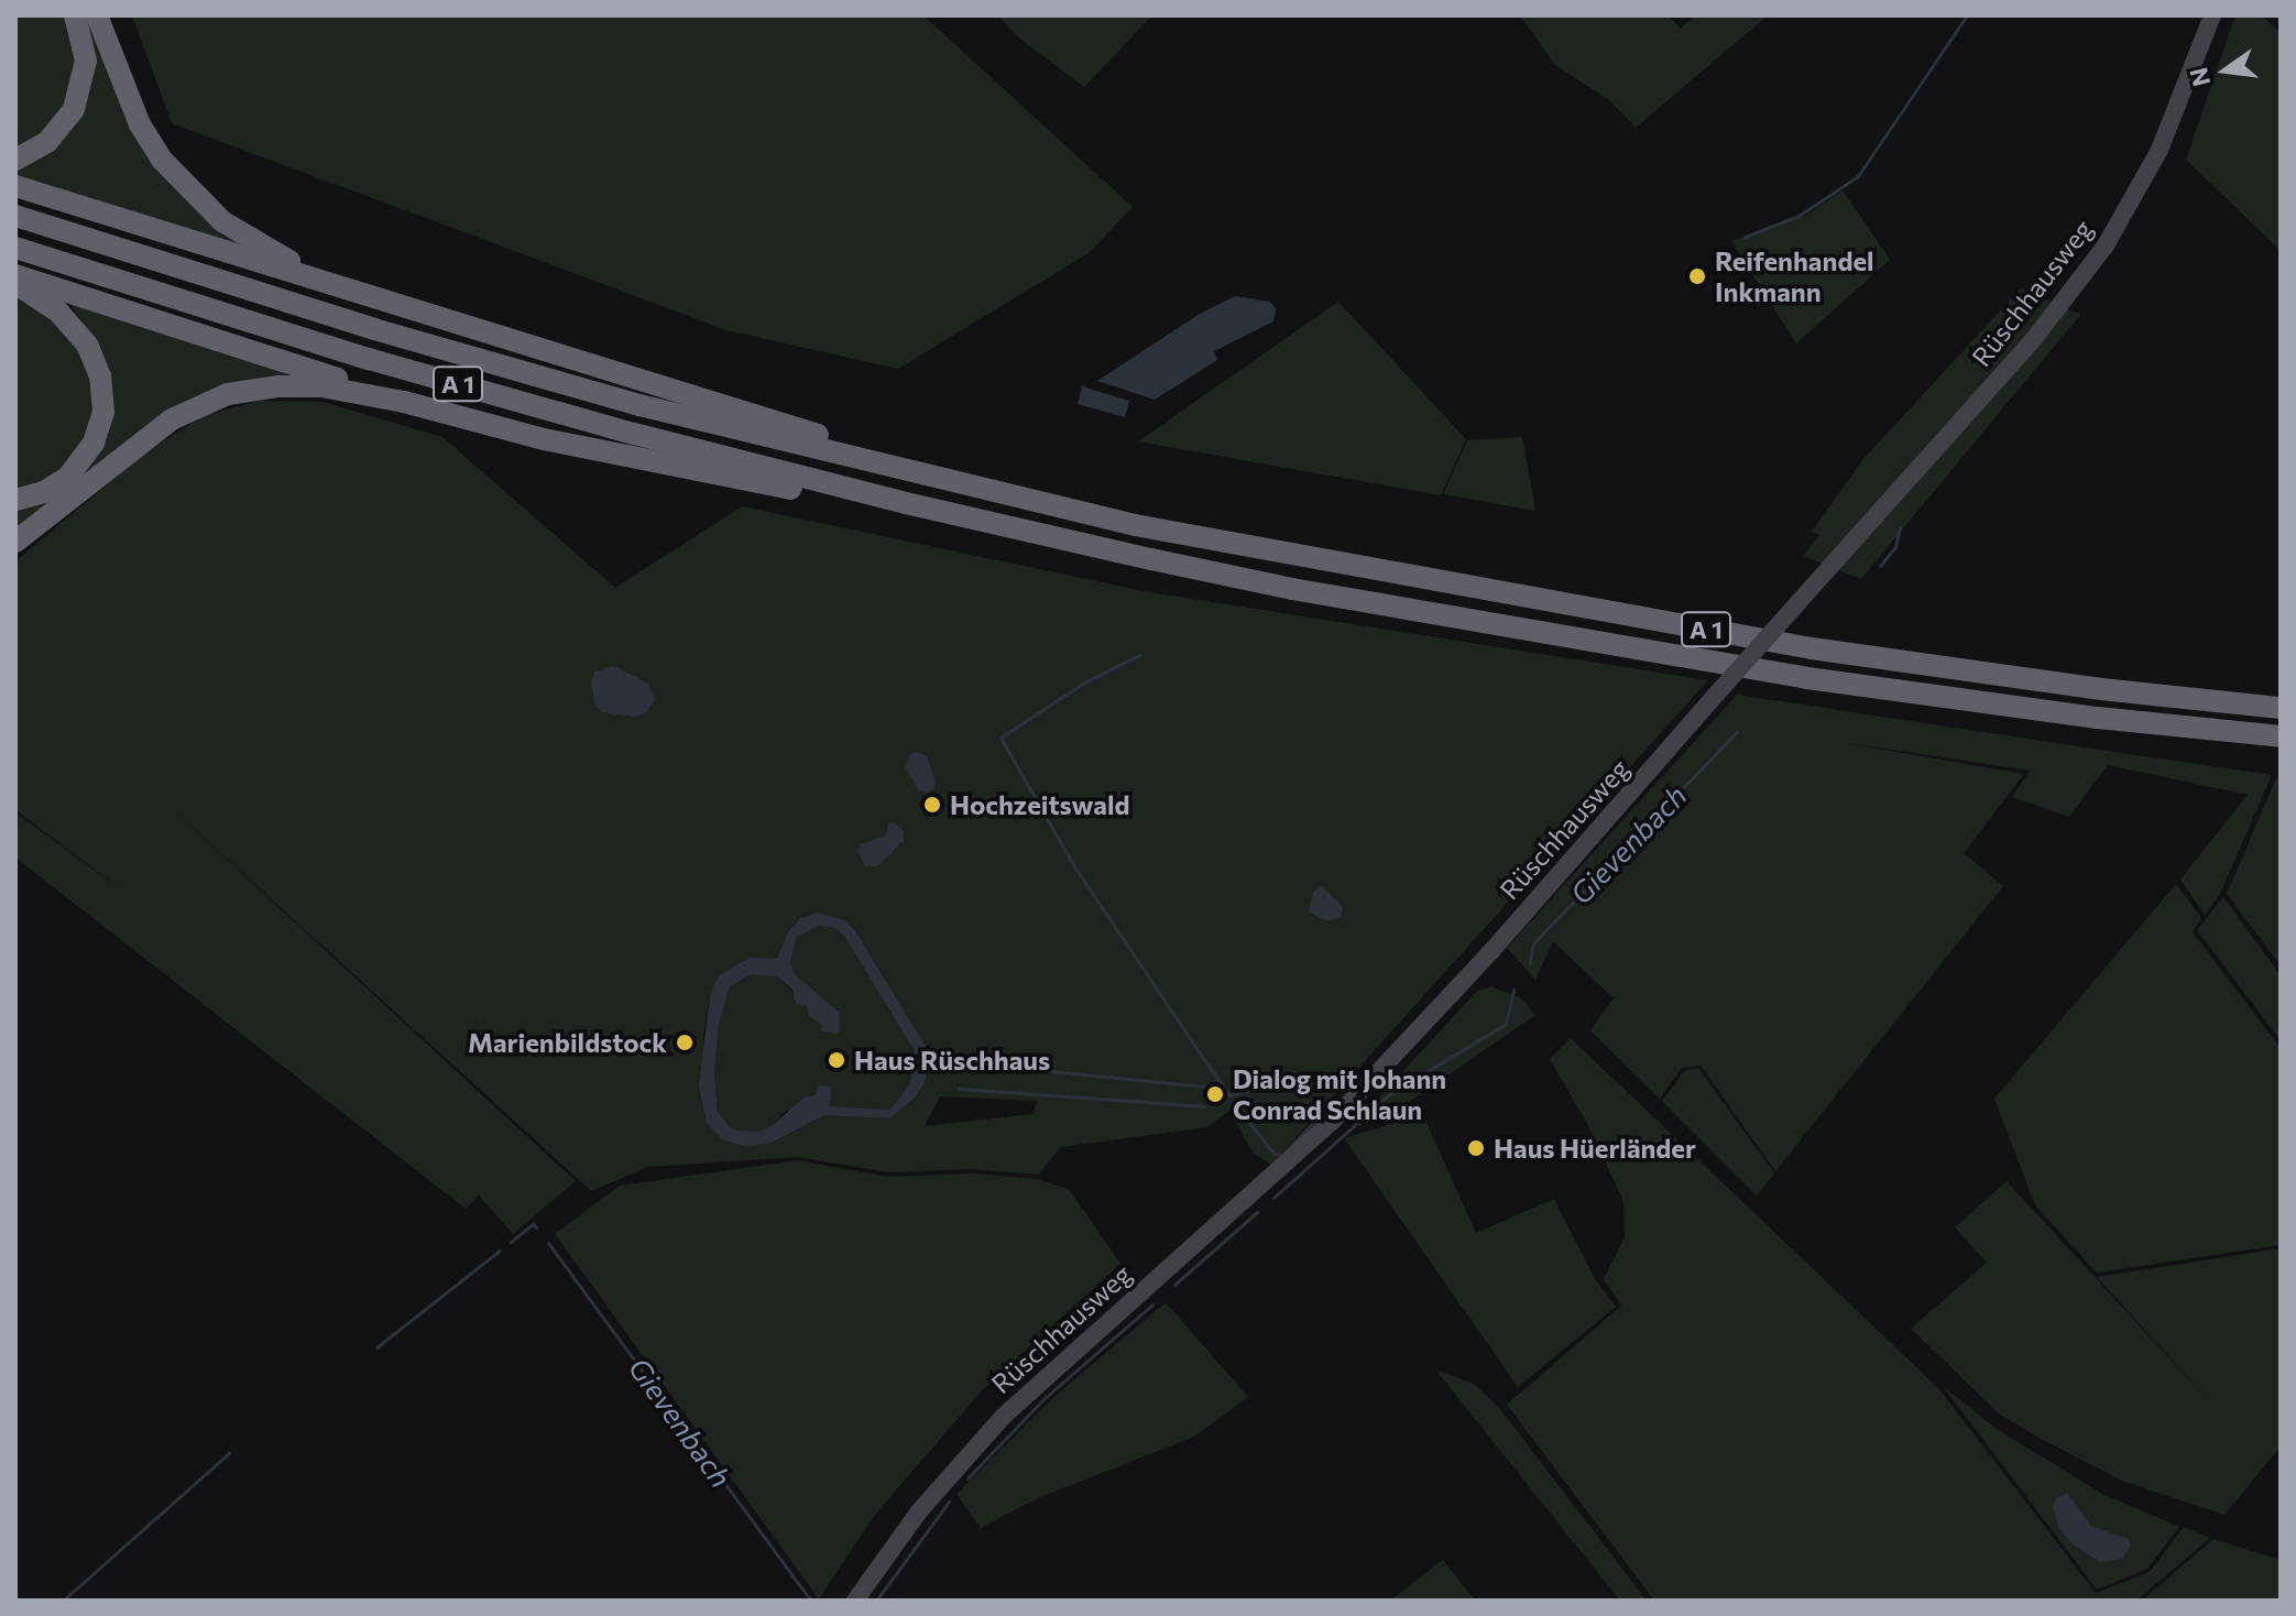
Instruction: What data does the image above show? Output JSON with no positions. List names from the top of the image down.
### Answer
{
  "streets": {
    "highway": ["A 1"],
    "main road": ["Rüschhausweg"]
  },
  "water": ["Gievenbach"],
  "places": [
    "Reifenhandel Inkmann",
    "Hochzeitswald",
    "Marienbildstock",
    "Haus Rüschhaus",
    "Dialog mit Johann Conrad Schlaun",
    "Haus Hüerländer"
  ],
  "north": "left"
}
